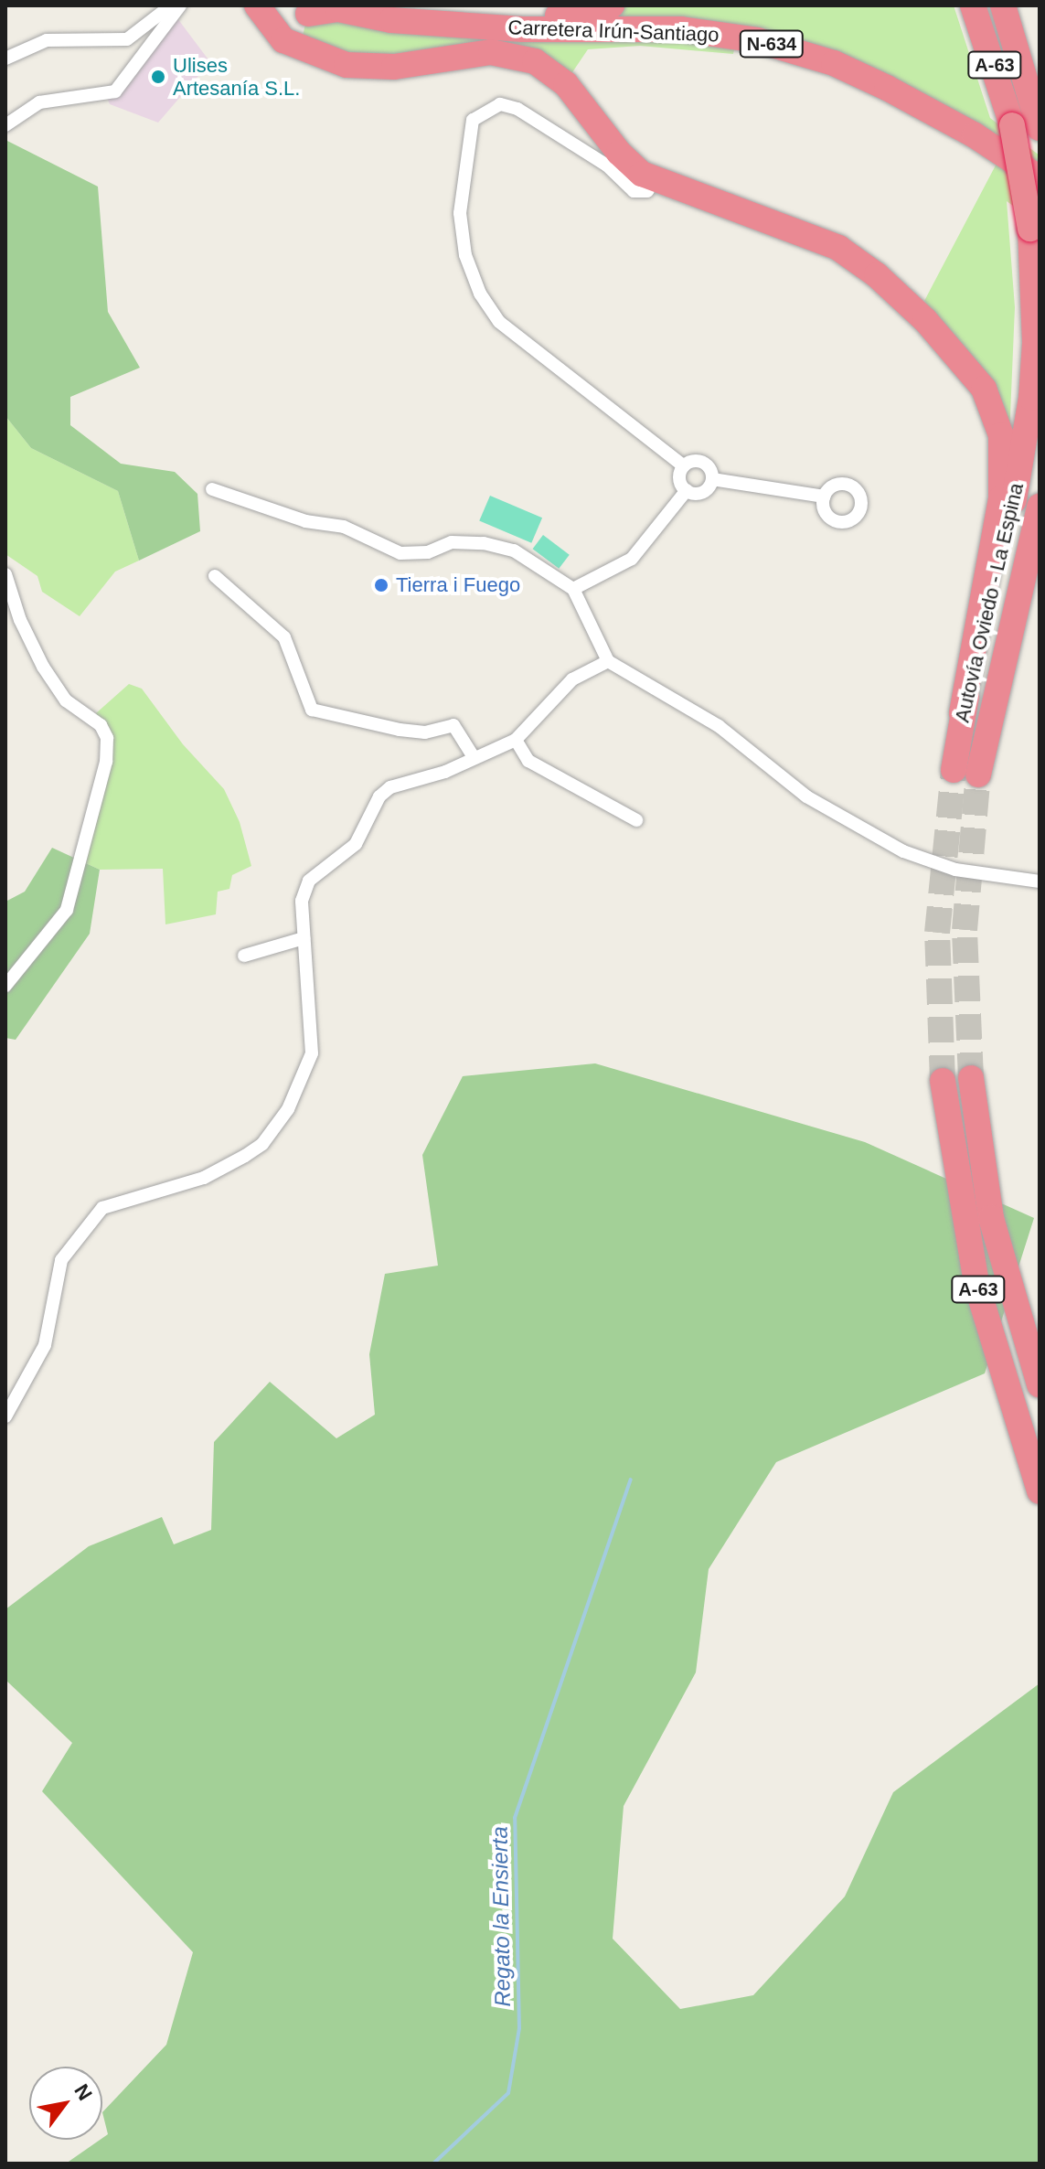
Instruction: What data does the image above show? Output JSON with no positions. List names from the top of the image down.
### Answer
{
  "streets": {
    "highway": [
      "Carretera Irún-Santiago",
      "N-634",
      "A-63",
      "Autovía Oviedo - La Espina"
    ]
  },
  "crossings": [
    ["Carretera Irún-Santiago", "N-634"]
  ],
  "water": ["Regato la Ensierta"],
  "places": ["Ulises Artesanía S.L.", "Tierra i Fuego"],
  "north": "top right"
}
